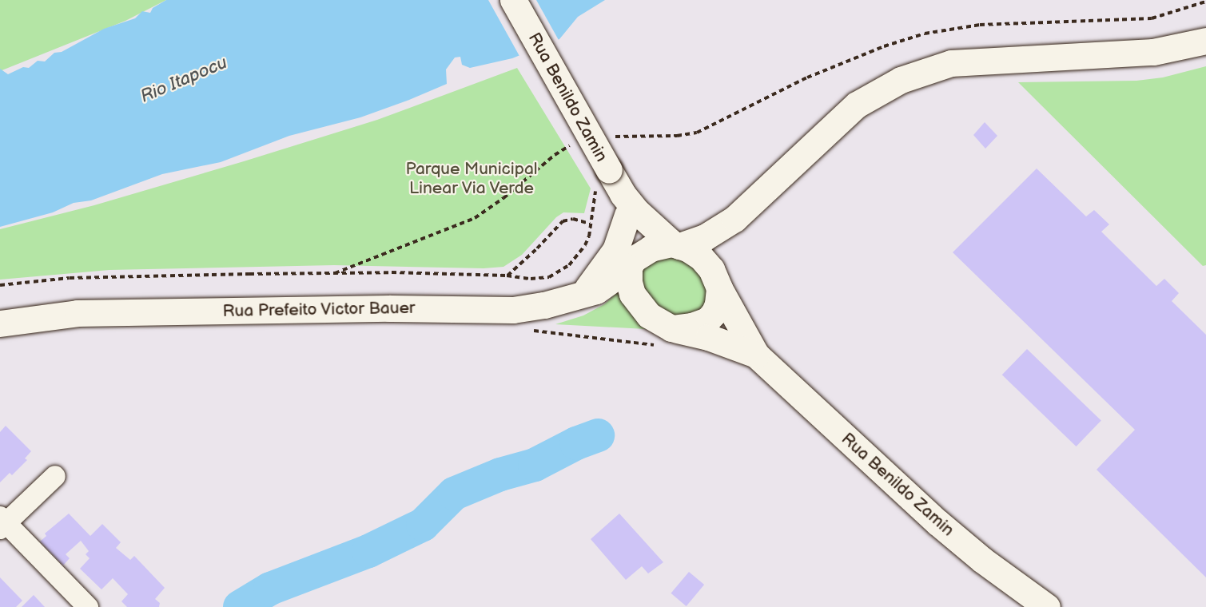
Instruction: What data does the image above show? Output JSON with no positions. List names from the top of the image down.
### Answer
{
  "streets": {
    "main road": ["Rua Benildo Zamin", "Rua Prefeito Victor Bauer"]
  },
  "crossings": [
    ["Rua Benildo Zamin", "Rua Prefeito Victor Bauer"]
  ],
  "water": ["Rio Itapocu"],
  "parks": ["Parque Municipal Linear Via Verde"]
}
